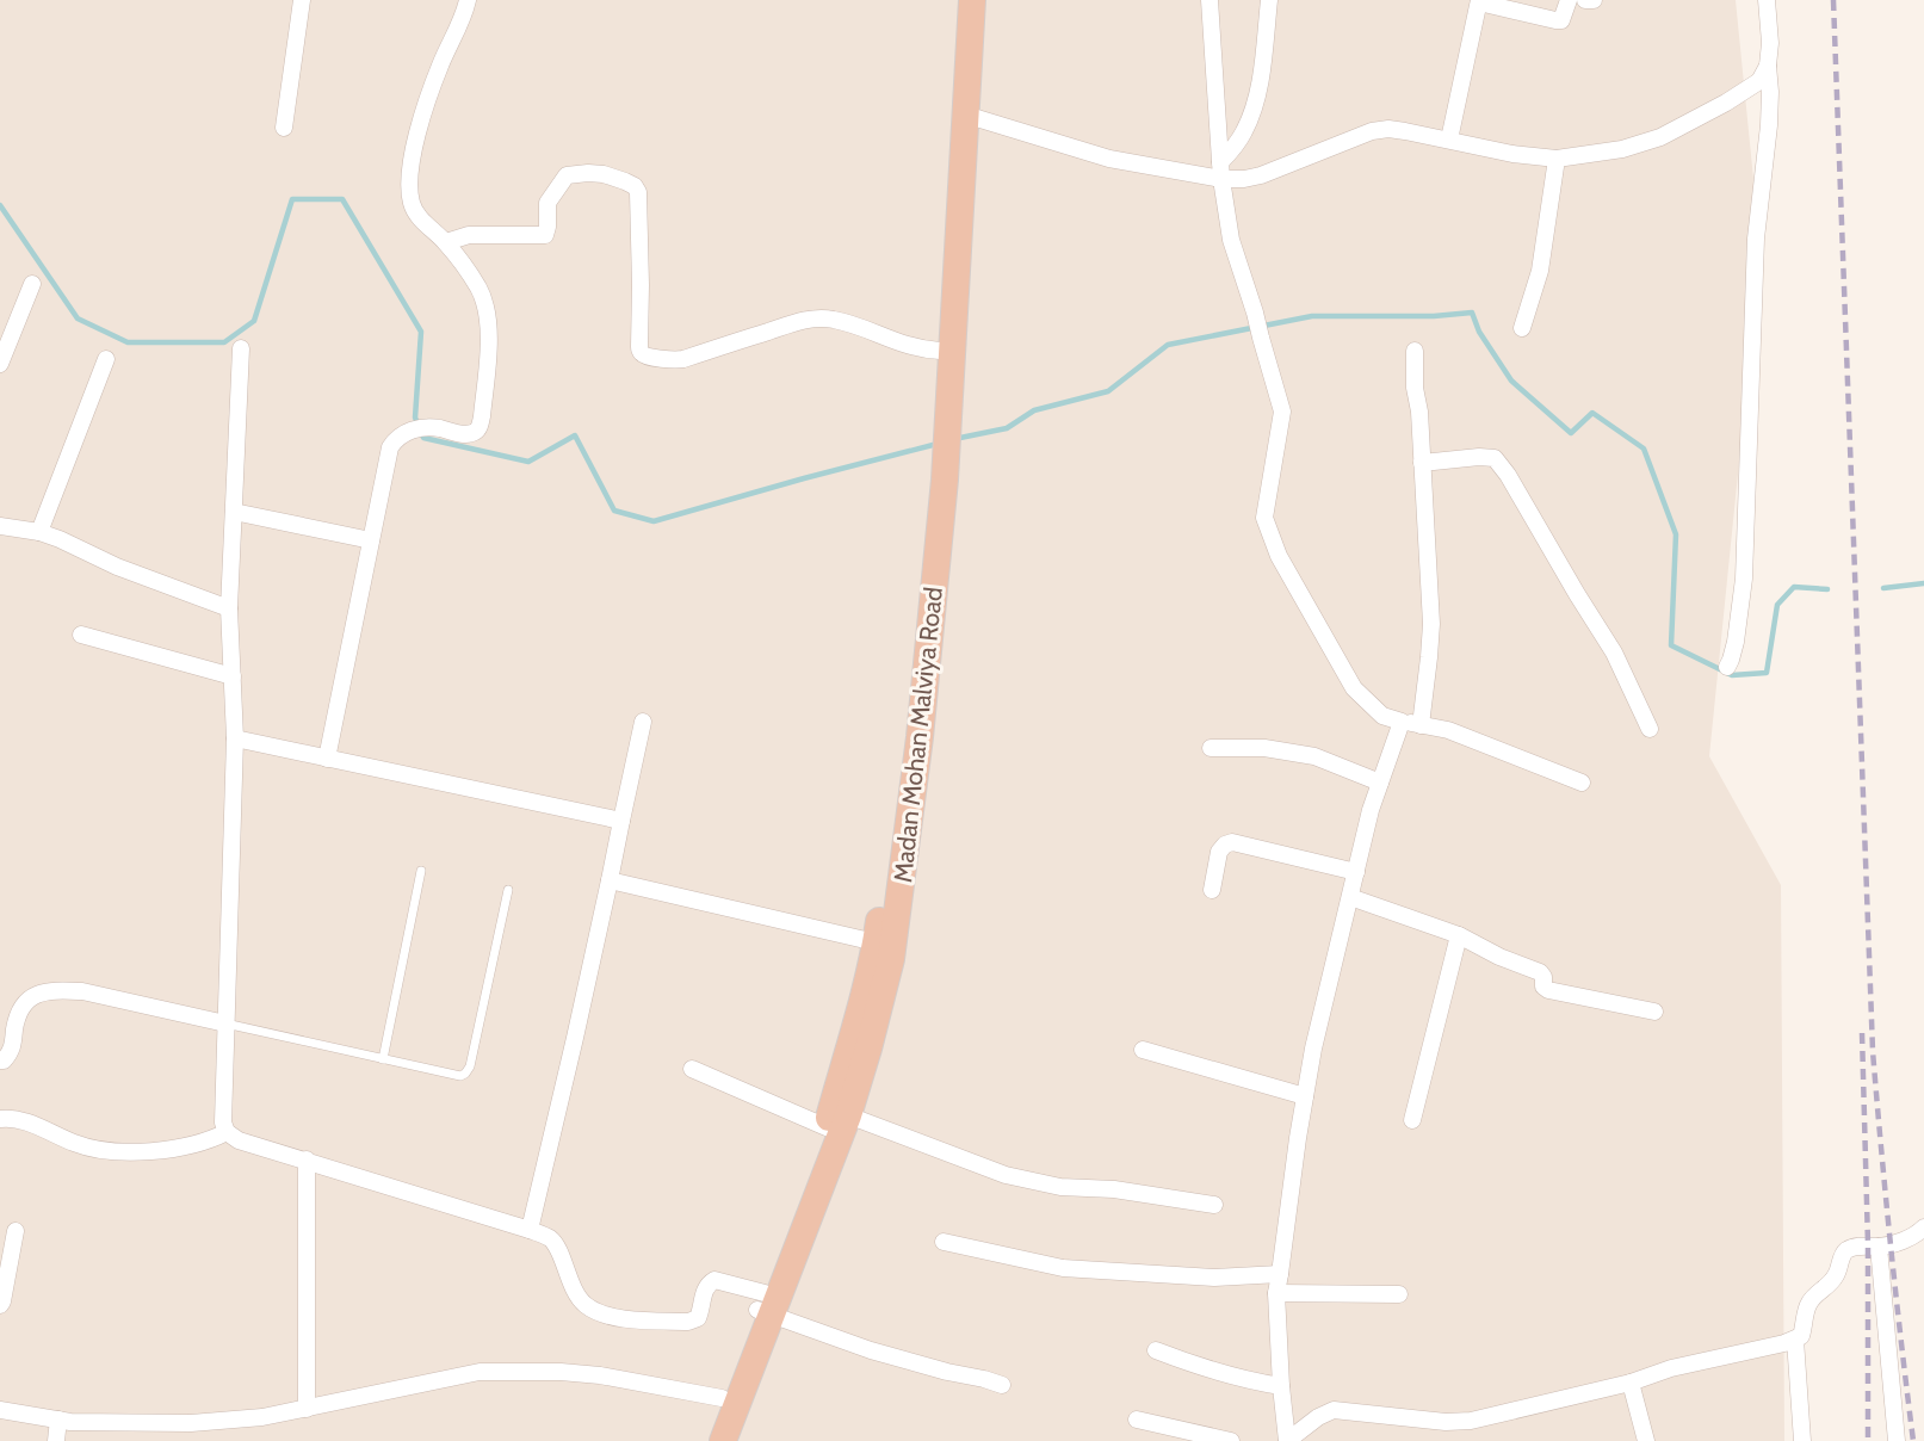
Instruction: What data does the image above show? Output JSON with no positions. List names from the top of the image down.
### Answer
{
  "streets": {
    "highway": ["Madan Mohan Malviya Road"]
  }
}
